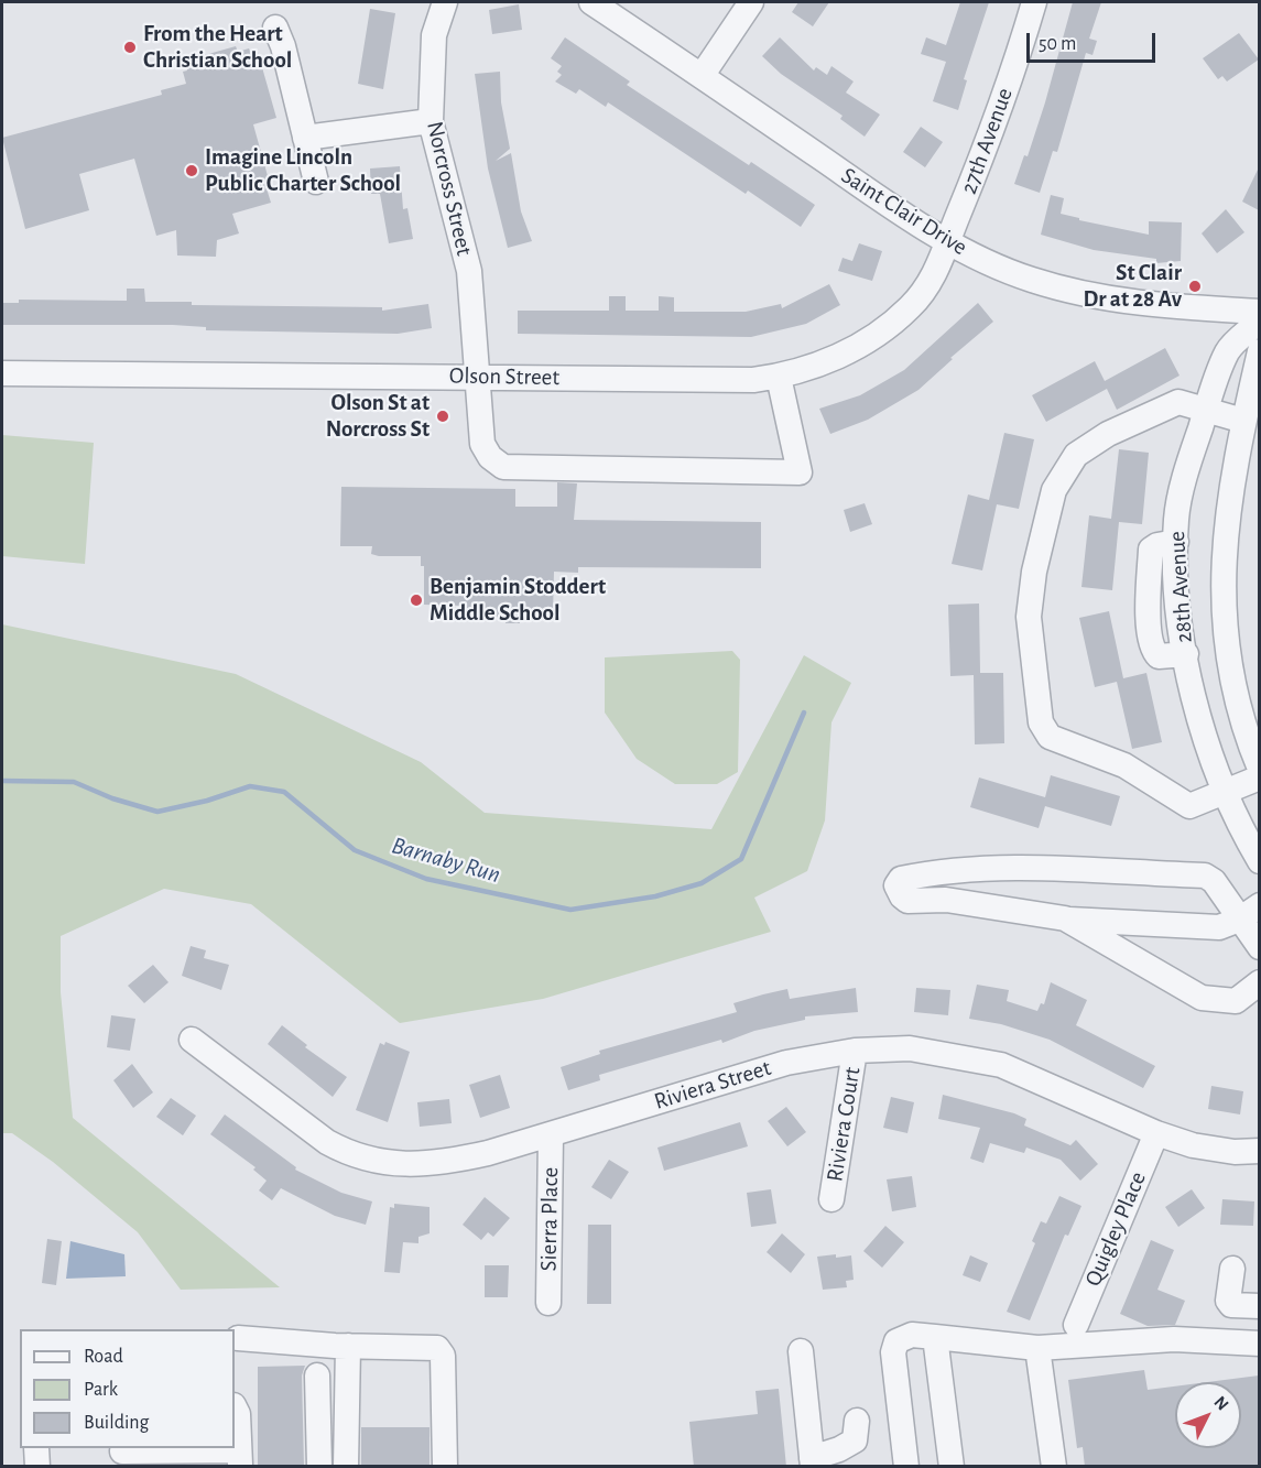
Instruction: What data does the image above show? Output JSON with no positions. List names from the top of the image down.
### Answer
{
  "streets": {
    "street": [
      "27th Avenue",
      "Norcross Street",
      "Saint Clair Drive",
      "Olson Street",
      "28th Avenue",
      "Riviera Street",
      "Riviera Court",
      "Sierra Place",
      "Quigley Place"
    ]
  },
  "crossings": [
    ["27th Avenue", "Saint Clair Drive"],
    ["27th Avenue", "Olson Street"],
    ["Norcross Street", "Olson Street"],
    ["Saint Clair Drive", "Olson Street"],
    ["Riviera Street", "Riviera Court"],
    ["Riviera Street", "Sierra Place"],
    ["Riviera Street", "Quigley Place"]
  ],
  "water": ["Barnaby Run"],
  "places": [
    "From the Heart Christian School",
    "Imagine Lincoln Public Charter School",
    "St Clair Dr at 28 Av",
    "Olson St at Norcross St",
    "Benjamin Stoddert Middle School"
  ],
  "legend": ["Road", "Park", "Building"],
  "scale_bar": "50 m",
  "north": "top right"
}
